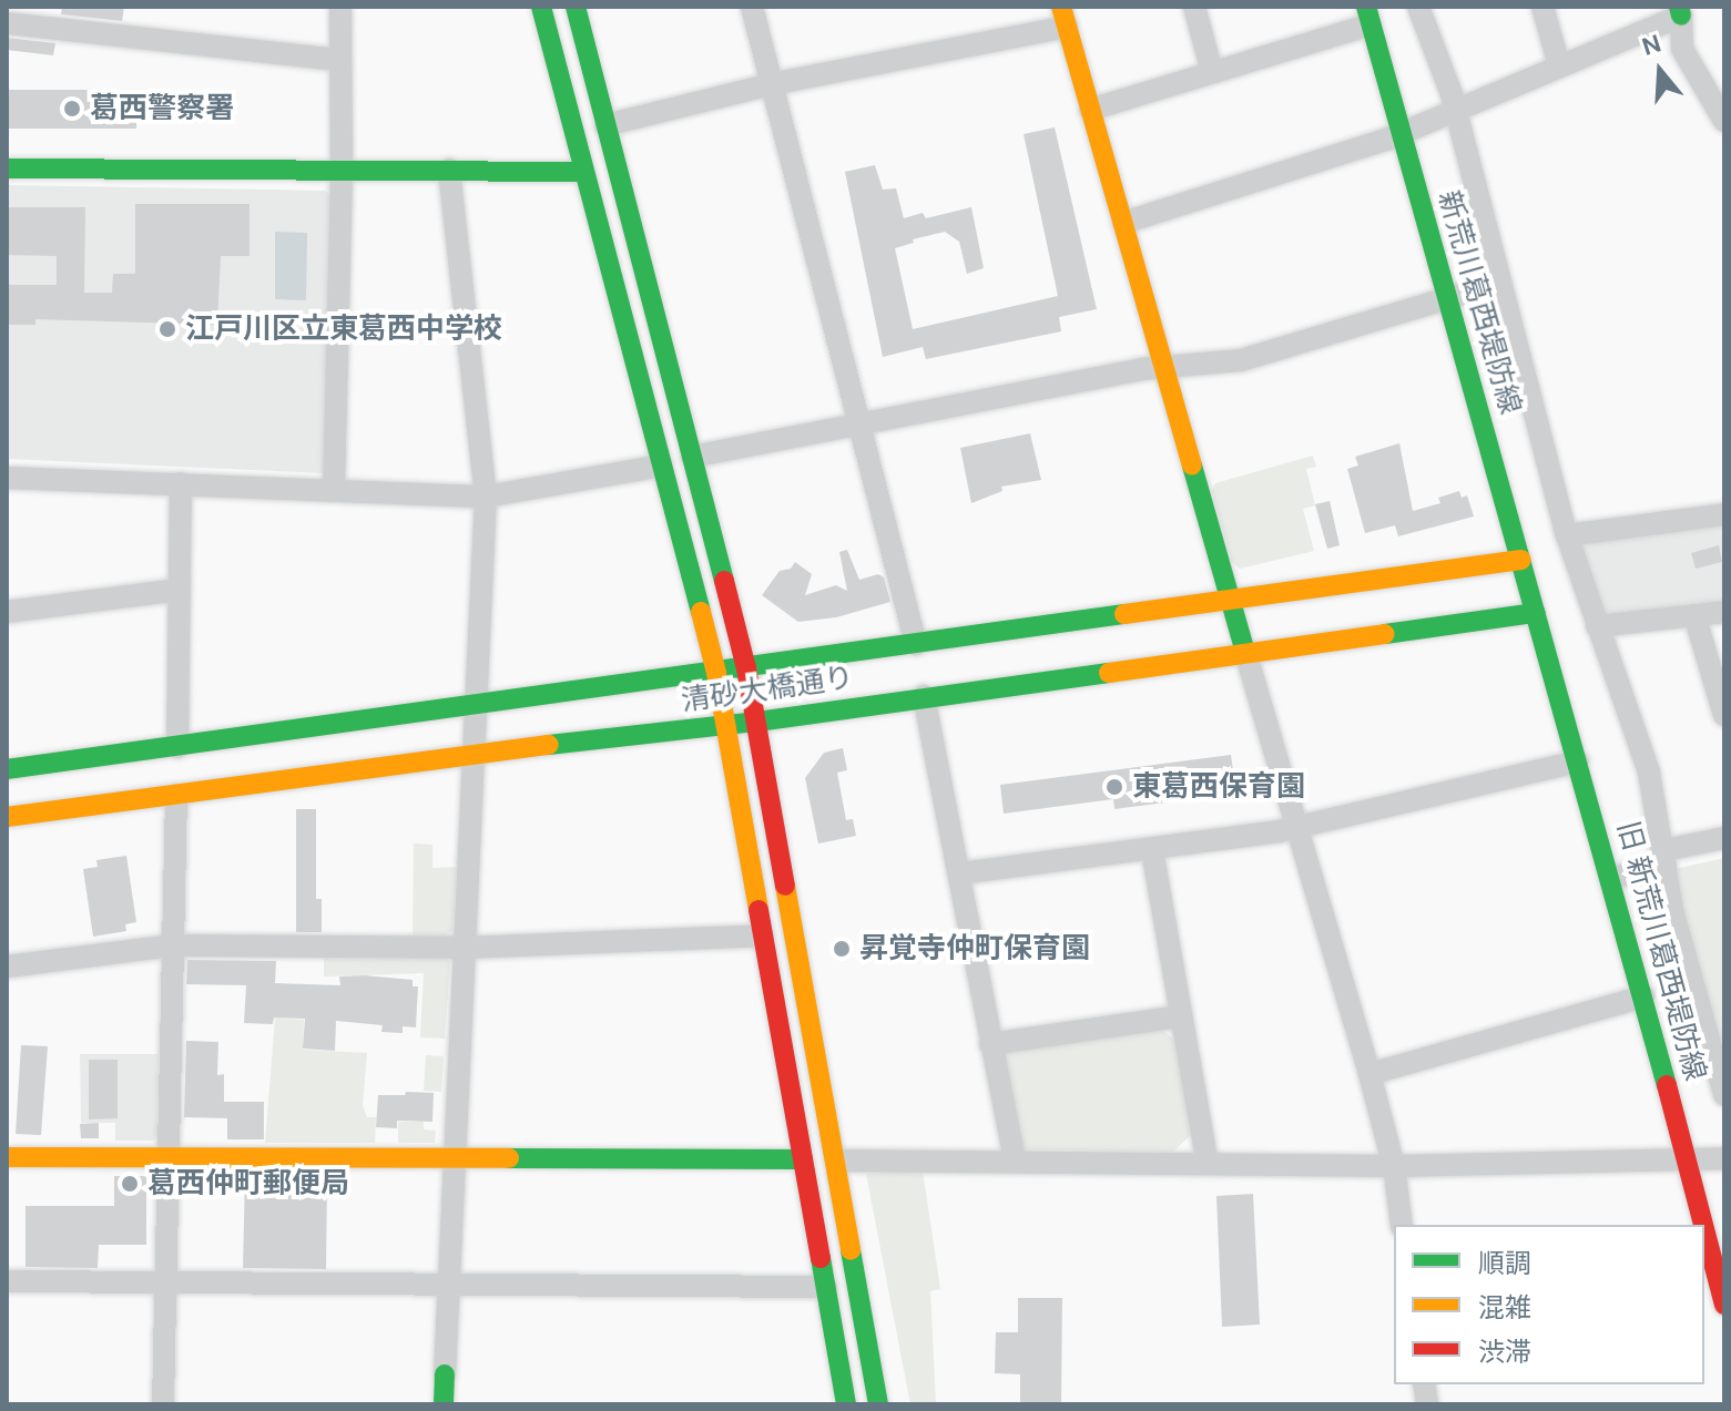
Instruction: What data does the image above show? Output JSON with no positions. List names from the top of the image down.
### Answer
{
  "streets": {
    "street": ["新荒川葛西堤防線", "清砂大橋通り", "旧 新荒川葛西堤防線"]
  },
  "crossings": [
    ["新荒川葛西堤防線", "清砂大橋通り"],
    ["新荒川葛西堤防線", "旧 新荒川葛西堤防線"],
    ["清砂大橋通り", "旧 新荒川葛西堤防線"]
  ],
  "places": [
    "葛西警察署",
    "江戸川区立東葛西中学校",
    "東葛西保育園",
    "昇覚寺仲町保育園",
    "葛西仲町郵便局"
  ],
  "legend": ["順調", "混雑", "渋滞"],
  "north": "top"
}
